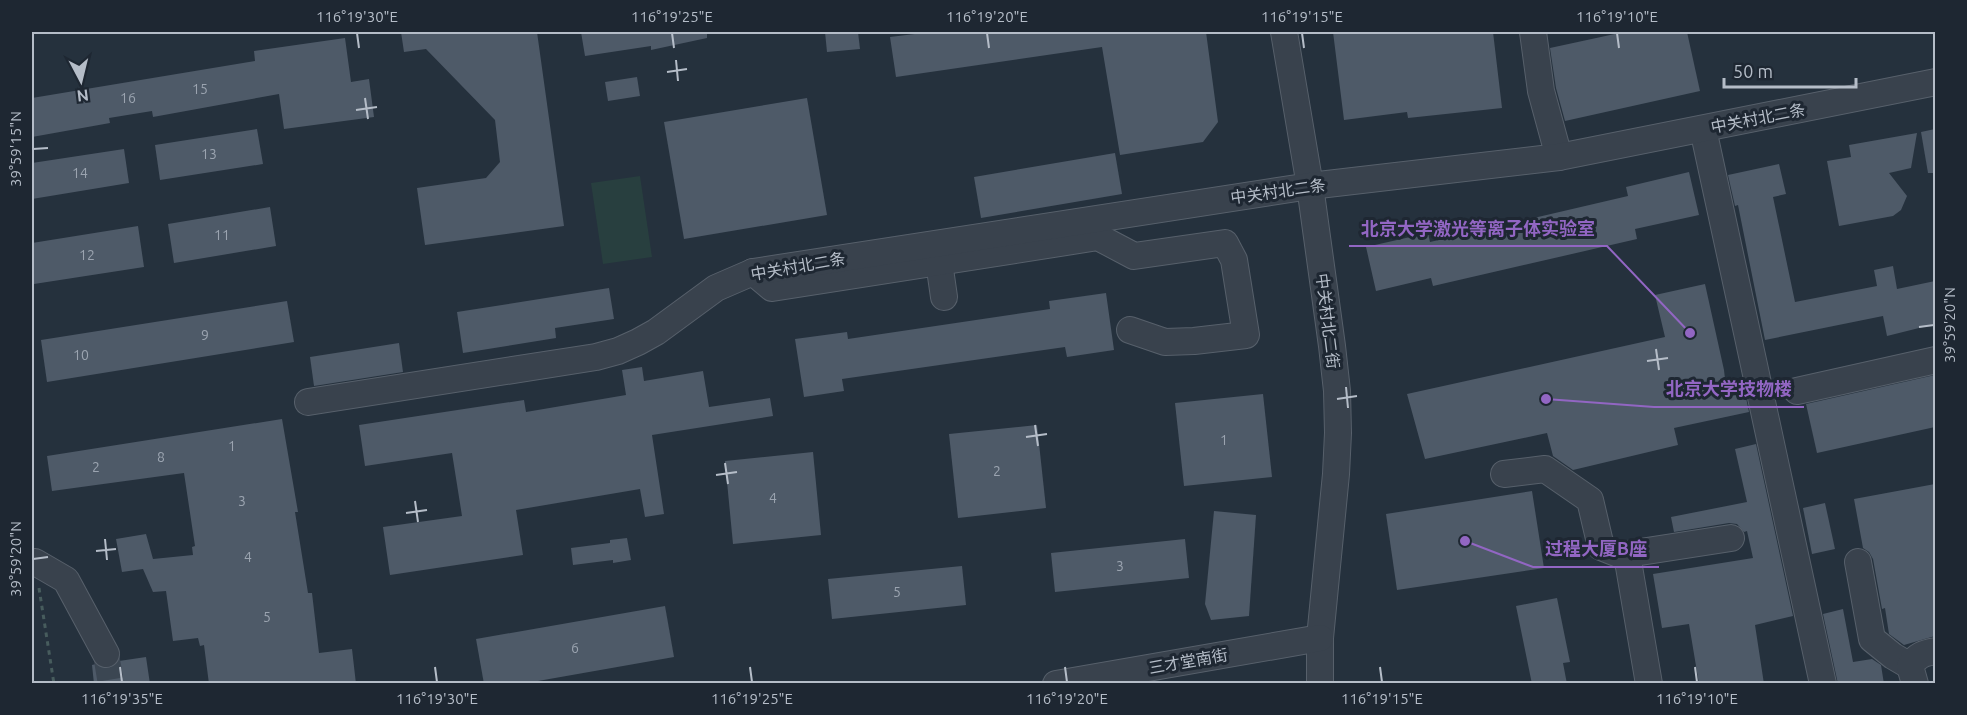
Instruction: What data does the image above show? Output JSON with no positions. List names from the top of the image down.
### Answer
{
  "streets": {
    "street": ["中关村北二条", "中关村北二街", "三才堂南街"]
  },
  "crossings": [
    ["中关村北二条", "中关村北二街"],
    ["中关村北二街", "三才堂南街"]
  ],
  "places": ["北京大学激光等离子体实验室", "北京大学技物楼", "过程大厦B座"],
  "house_numbers": [
    "15",
    "16",
    "13",
    "14",
    "11",
    "12",
    "9",
    "10",
    "1",
    "1",
    "8",
    "2",
    "2",
    "4",
    "3",
    "4",
    "3",
    "5",
    "5",
    "6"
  ],
  "scale_bar": "50 m",
  "north": "bottom",
  "coordinates": [
    "116°19'30\"E",
    "116°19'25\"E",
    "116°19'20\"E",
    "116°19'15\"E",
    "116°19'10\"E",
    "39°59'15\"N",
    "39°59'20\"N",
    "116°19'35\"E"
  ]
}
